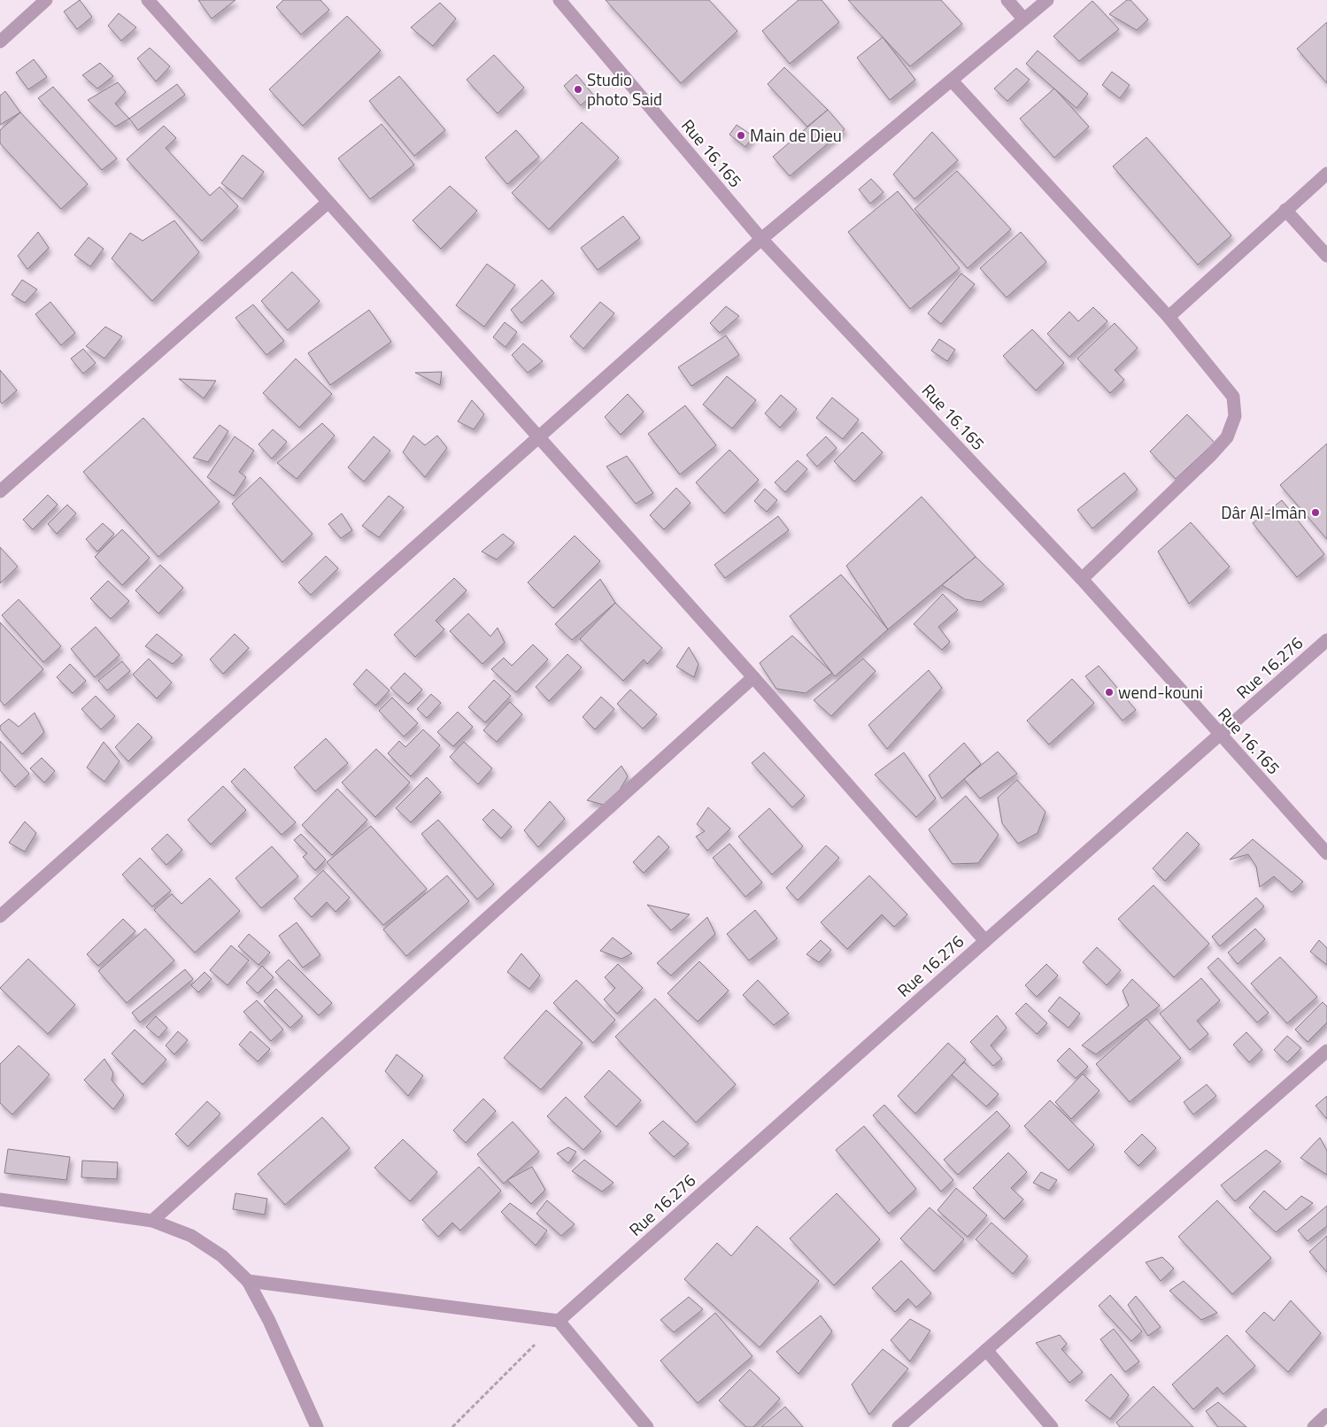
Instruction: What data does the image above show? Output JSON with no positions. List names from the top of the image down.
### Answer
{
  "streets": {
    "street": ["Rue 16.165", "Rue 16.276"]
  },
  "crossings": [
    ["Rue 16.165", "Rue 16.276"]
  ],
  "places": [
    "Studio photo Said",
    "Main de Dieu",
    "Dâr Al-Imân",
    "wend-kouni"
  ]
}
